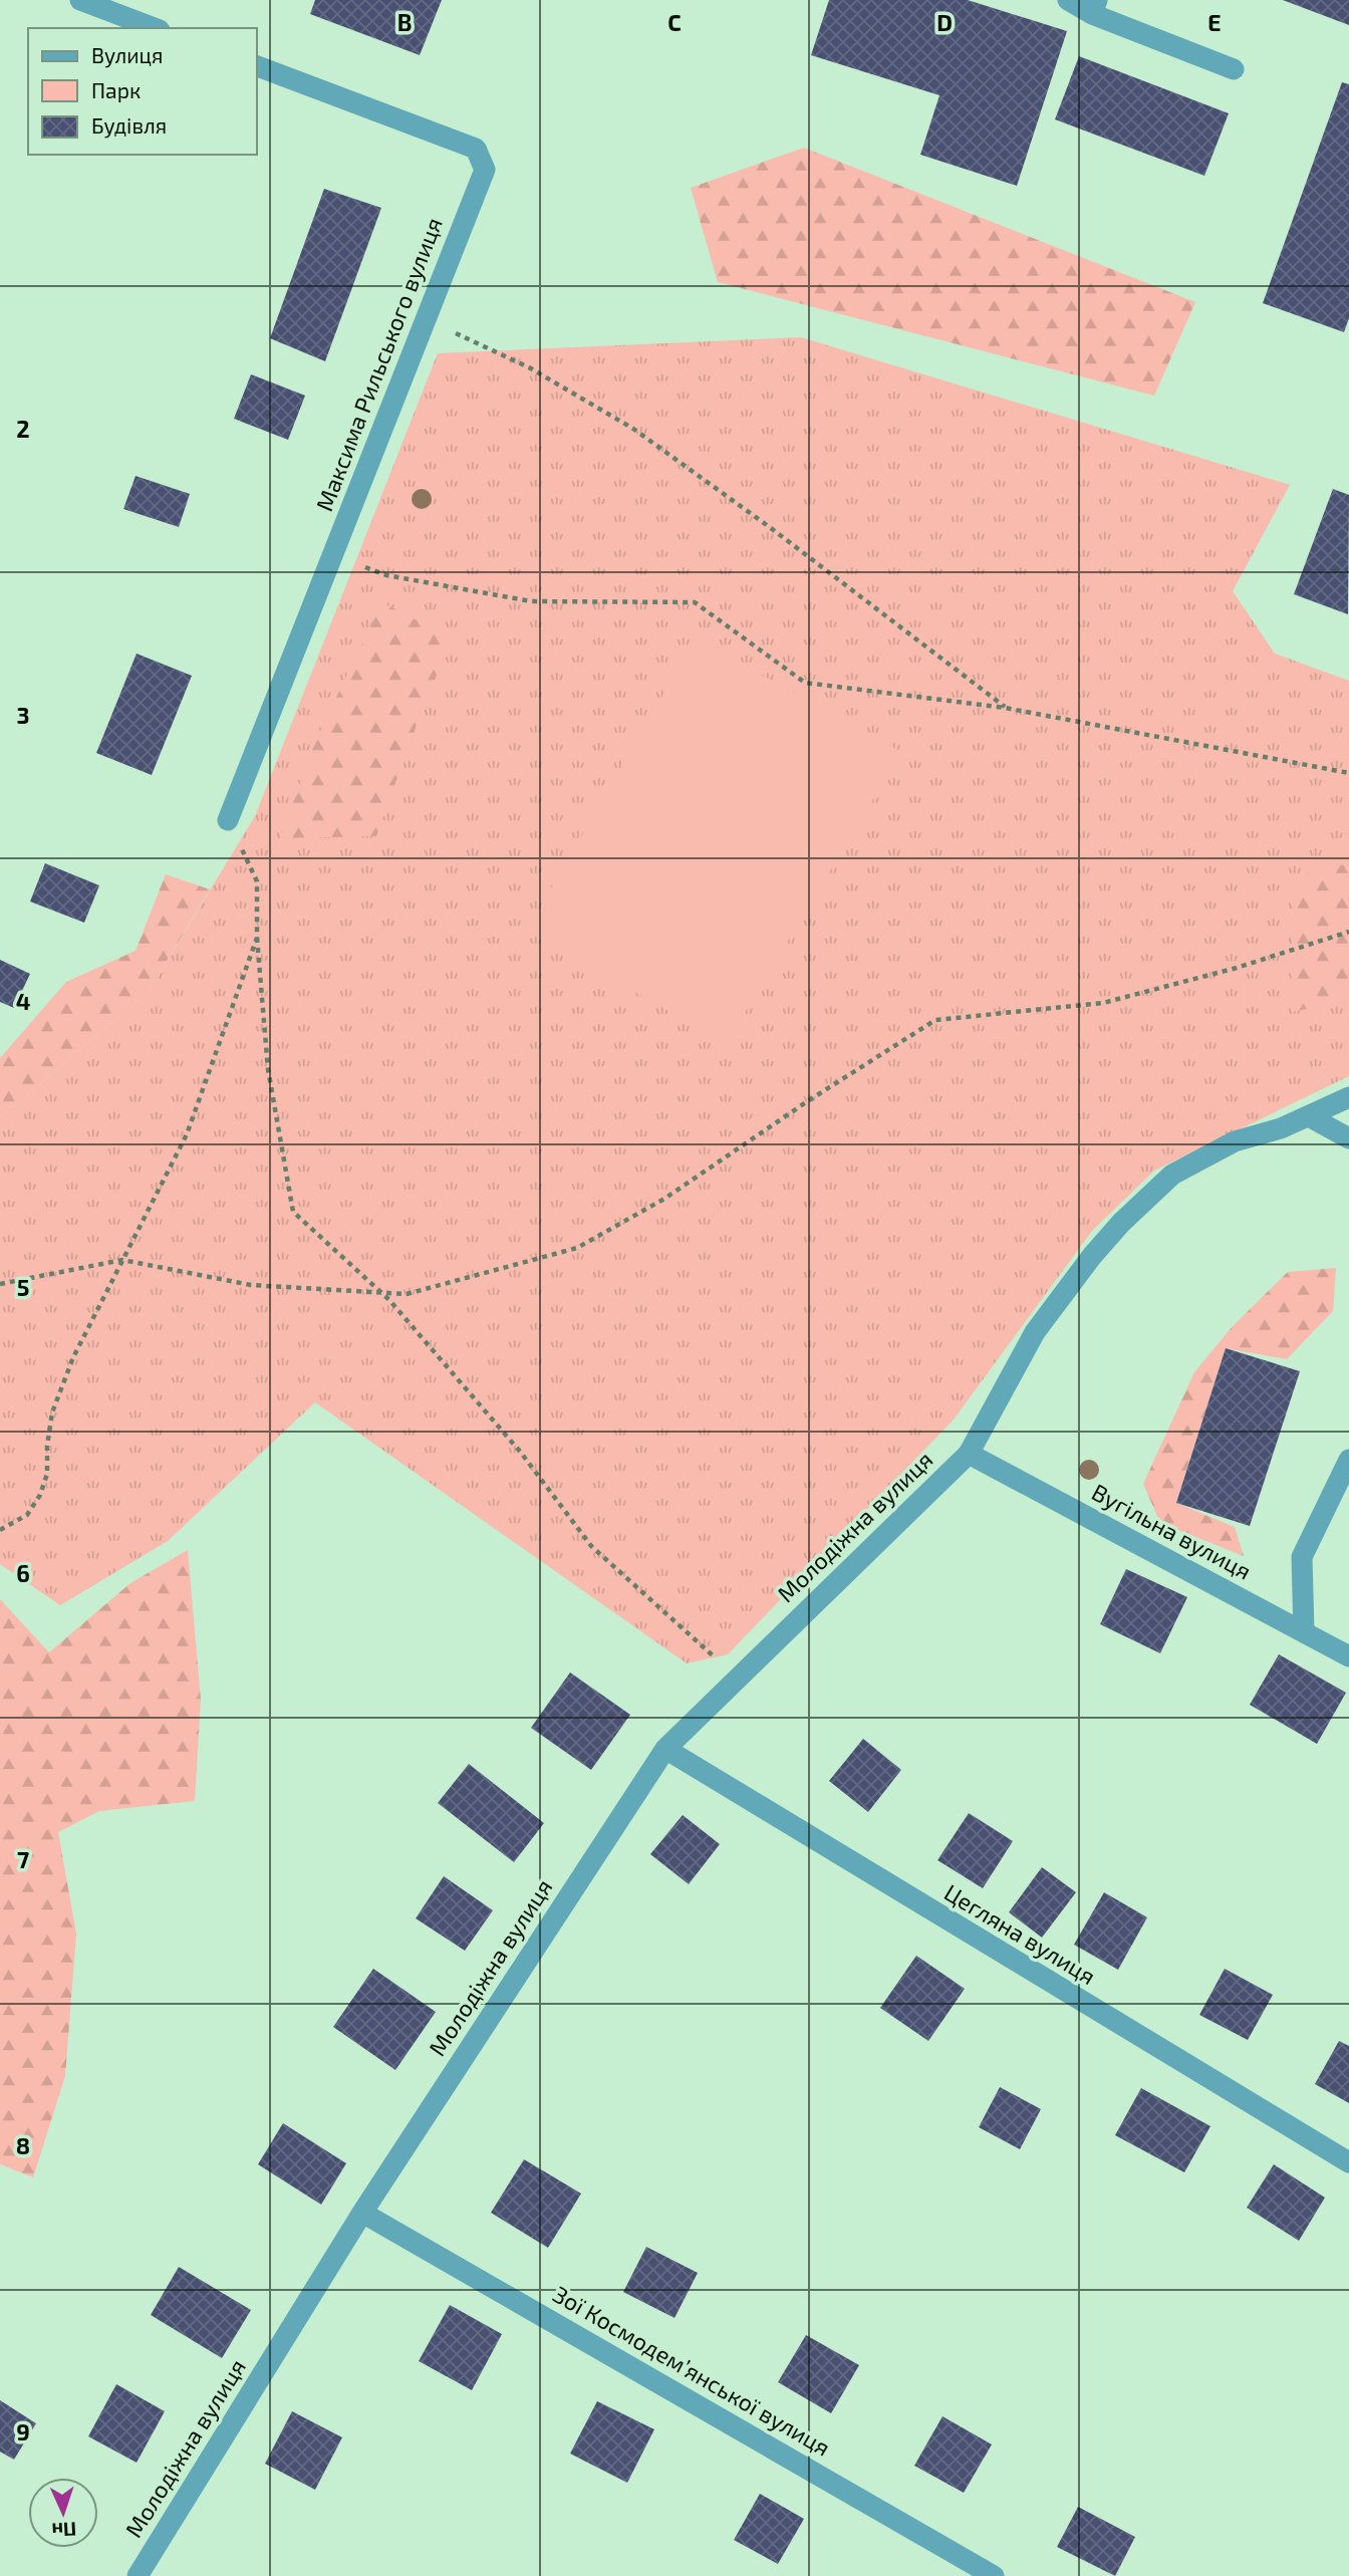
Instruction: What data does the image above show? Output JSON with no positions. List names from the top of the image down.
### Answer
{
  "streets": {
    "street": [
      "Максима Рильського вулиця",
      "Молодіжна вулиця",
      "Вугільна вулиця",
      "Цегляна вулиця",
      "Зої Космодем’янської вулиця"
    ]
  },
  "crossings": [
    ["Молодіжна вулиця", "Вугільна вулиця"],
    ["Молодіжна вулиця", "Цегляна вулиця"],
    ["Молодіжна вулиця", "Зої Космодем’янської вулиця"]
  ],
  "legend": ["Вулиця", "Парк", "Будівля"],
  "north": "bottom",
  "grid": {
    "columns": [
      "B",
      "C",
      "D",
      "E"
    ],
    "rows": [
      "2",
      "3",
      "4",
      "5",
      "6",
      "7",
      "8",
      "9"
    ]
  }
}
